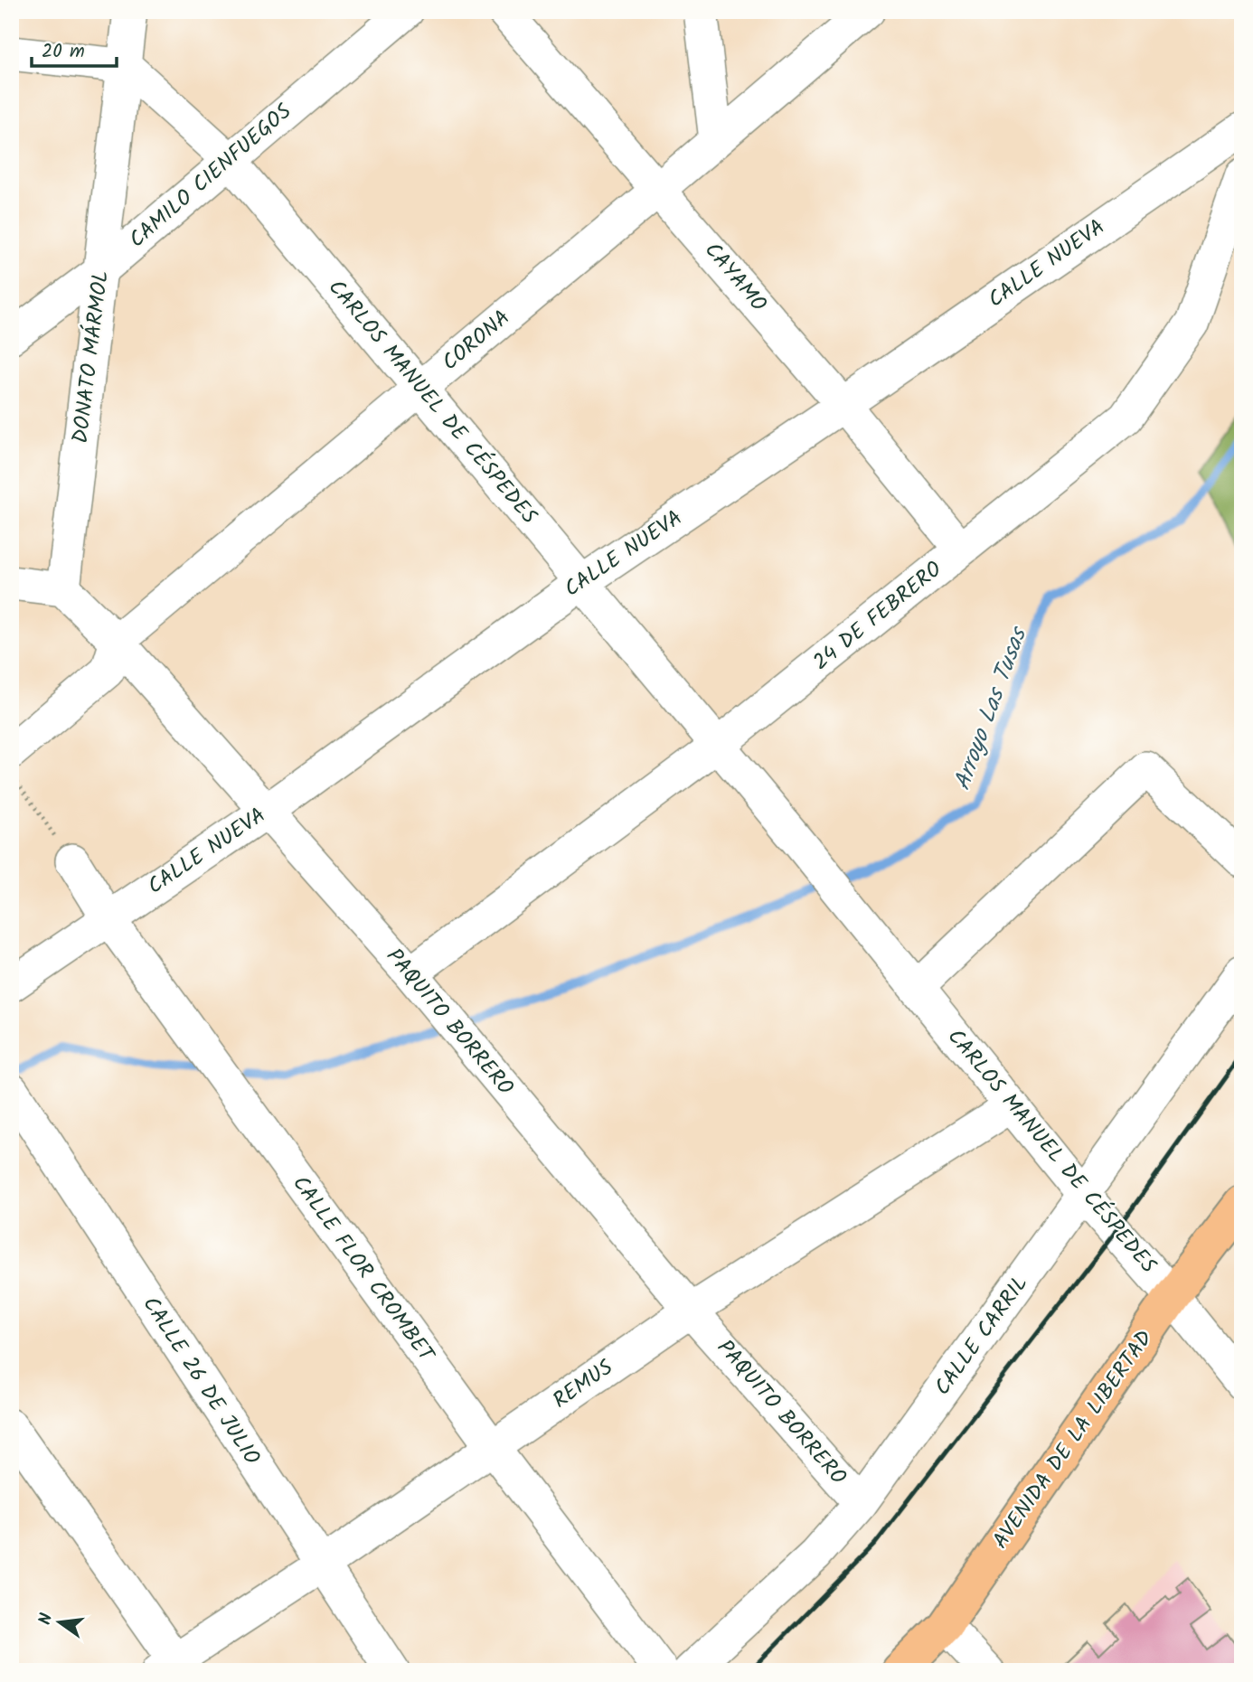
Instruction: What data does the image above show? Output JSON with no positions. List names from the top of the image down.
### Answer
{
  "streets": {
    "main road": ["AVENIDA DE LA LIBERTAD"],
    "street": [
      "CAMILO CIENFUEGOS",
      "CALLE NUEVA",
      "CAYAMO",
      "CORONA",
      "DONATO MÁRMOL",
      "CARLOS MANUEL DE CÉSPEDES",
      "24 DE FEBRERO",
      "PAQUITO BORRERO",
      "CALLE FLOR CROMBET",
      "CALLE CARRIL",
      "CALLE 26 DE JULIO",
      "REMUS"
    ]
  },
  "crossings": [
    ["CAMILO CIENFUEGOS", "DONATO MÁRMOL"],
    ["CAMILO CIENFUEGOS", "CARLOS MANUEL DE CÉSPEDES"],
    ["CALLE NUEVA", "CAYAMO"],
    ["CALLE NUEVA", "CARLOS MANUEL DE CÉSPEDES"],
    ["CALLE NUEVA", "PAQUITO BORRERO"],
    ["CALLE NUEVA", "CALLE FLOR CROMBET"],
    ["CAYAMO", "CORONA"],
    ["CAYAMO", "24 DE FEBRERO"],
    ["CORONA", "CARLOS MANUEL DE CÉSPEDES"],
    ["CORONA", "PAQUITO BORRERO"],
    ["DONATO MÁRMOL", "CARLOS MANUEL DE CÉSPEDES"],
    ["DONATO MÁRMOL", "PAQUITO BORRERO"],
    ["CARLOS MANUEL DE CÉSPEDES", "24 DE FEBRERO"],
    ["CARLOS MANUEL DE CÉSPEDES", "CALLE CARRIL"],
    ["CARLOS MANUEL DE CÉSPEDES", "REMUS"],
    ["CARLOS MANUEL DE CÉSPEDES", "AVENIDA DE LA LIBERTAD"],
    ["24 DE FEBRERO", "PAQUITO BORRERO"],
    ["PAQUITO BORRERO", "CALLE CARRIL"],
    ["PAQUITO BORRERO", "REMUS"],
    ["CALLE FLOR CROMBET", "REMUS"],
    ["CALLE 26 DE JULIO", "REMUS"]
  ],
  "water": ["Arroyo Las Tusas"],
  "scale_bar": "20 m",
  "north": "left"
}
